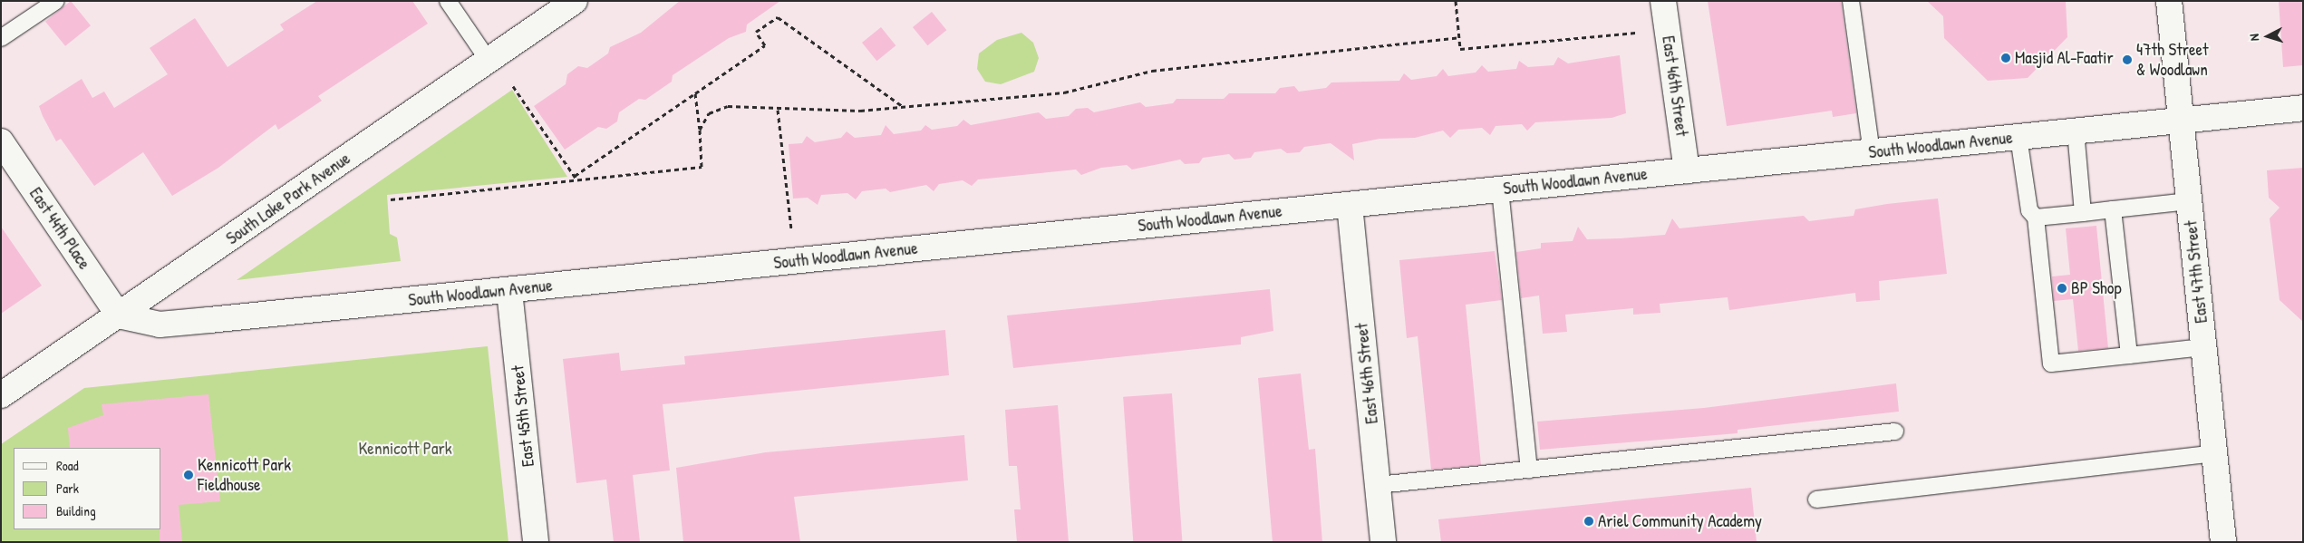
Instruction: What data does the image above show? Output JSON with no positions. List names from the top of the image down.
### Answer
{
  "streets": {
    "street": [
      "East 46th Street",
      "South Woodlawn Avenue",
      "South Lake Park Avenue",
      "East 44th Place",
      "East 47th Street",
      "East 45th Street"
    ]
  },
  "crossings": [
    ["East 46th Street", "South Woodlawn Avenue"],
    ["South Woodlawn Avenue", "South Lake Park Avenue"],
    ["South Woodlawn Avenue", "East 44th Place"],
    ["South Woodlawn Avenue", "East 47th Street"],
    ["South Woodlawn Avenue", "East 45th Street"],
    ["South Lake Park Avenue", "East 44th Place"]
  ],
  "parks": ["Kennicott Park"],
  "places": [
    "Masjid Al-Faatir",
    "47th Street & Woodlawn",
    "BP Shop",
    "Kennicott Park Fieldhouse",
    "Ariel Community Academy"
  ],
  "legend": ["Road", "Park", "Building"],
  "north": "left"
}
